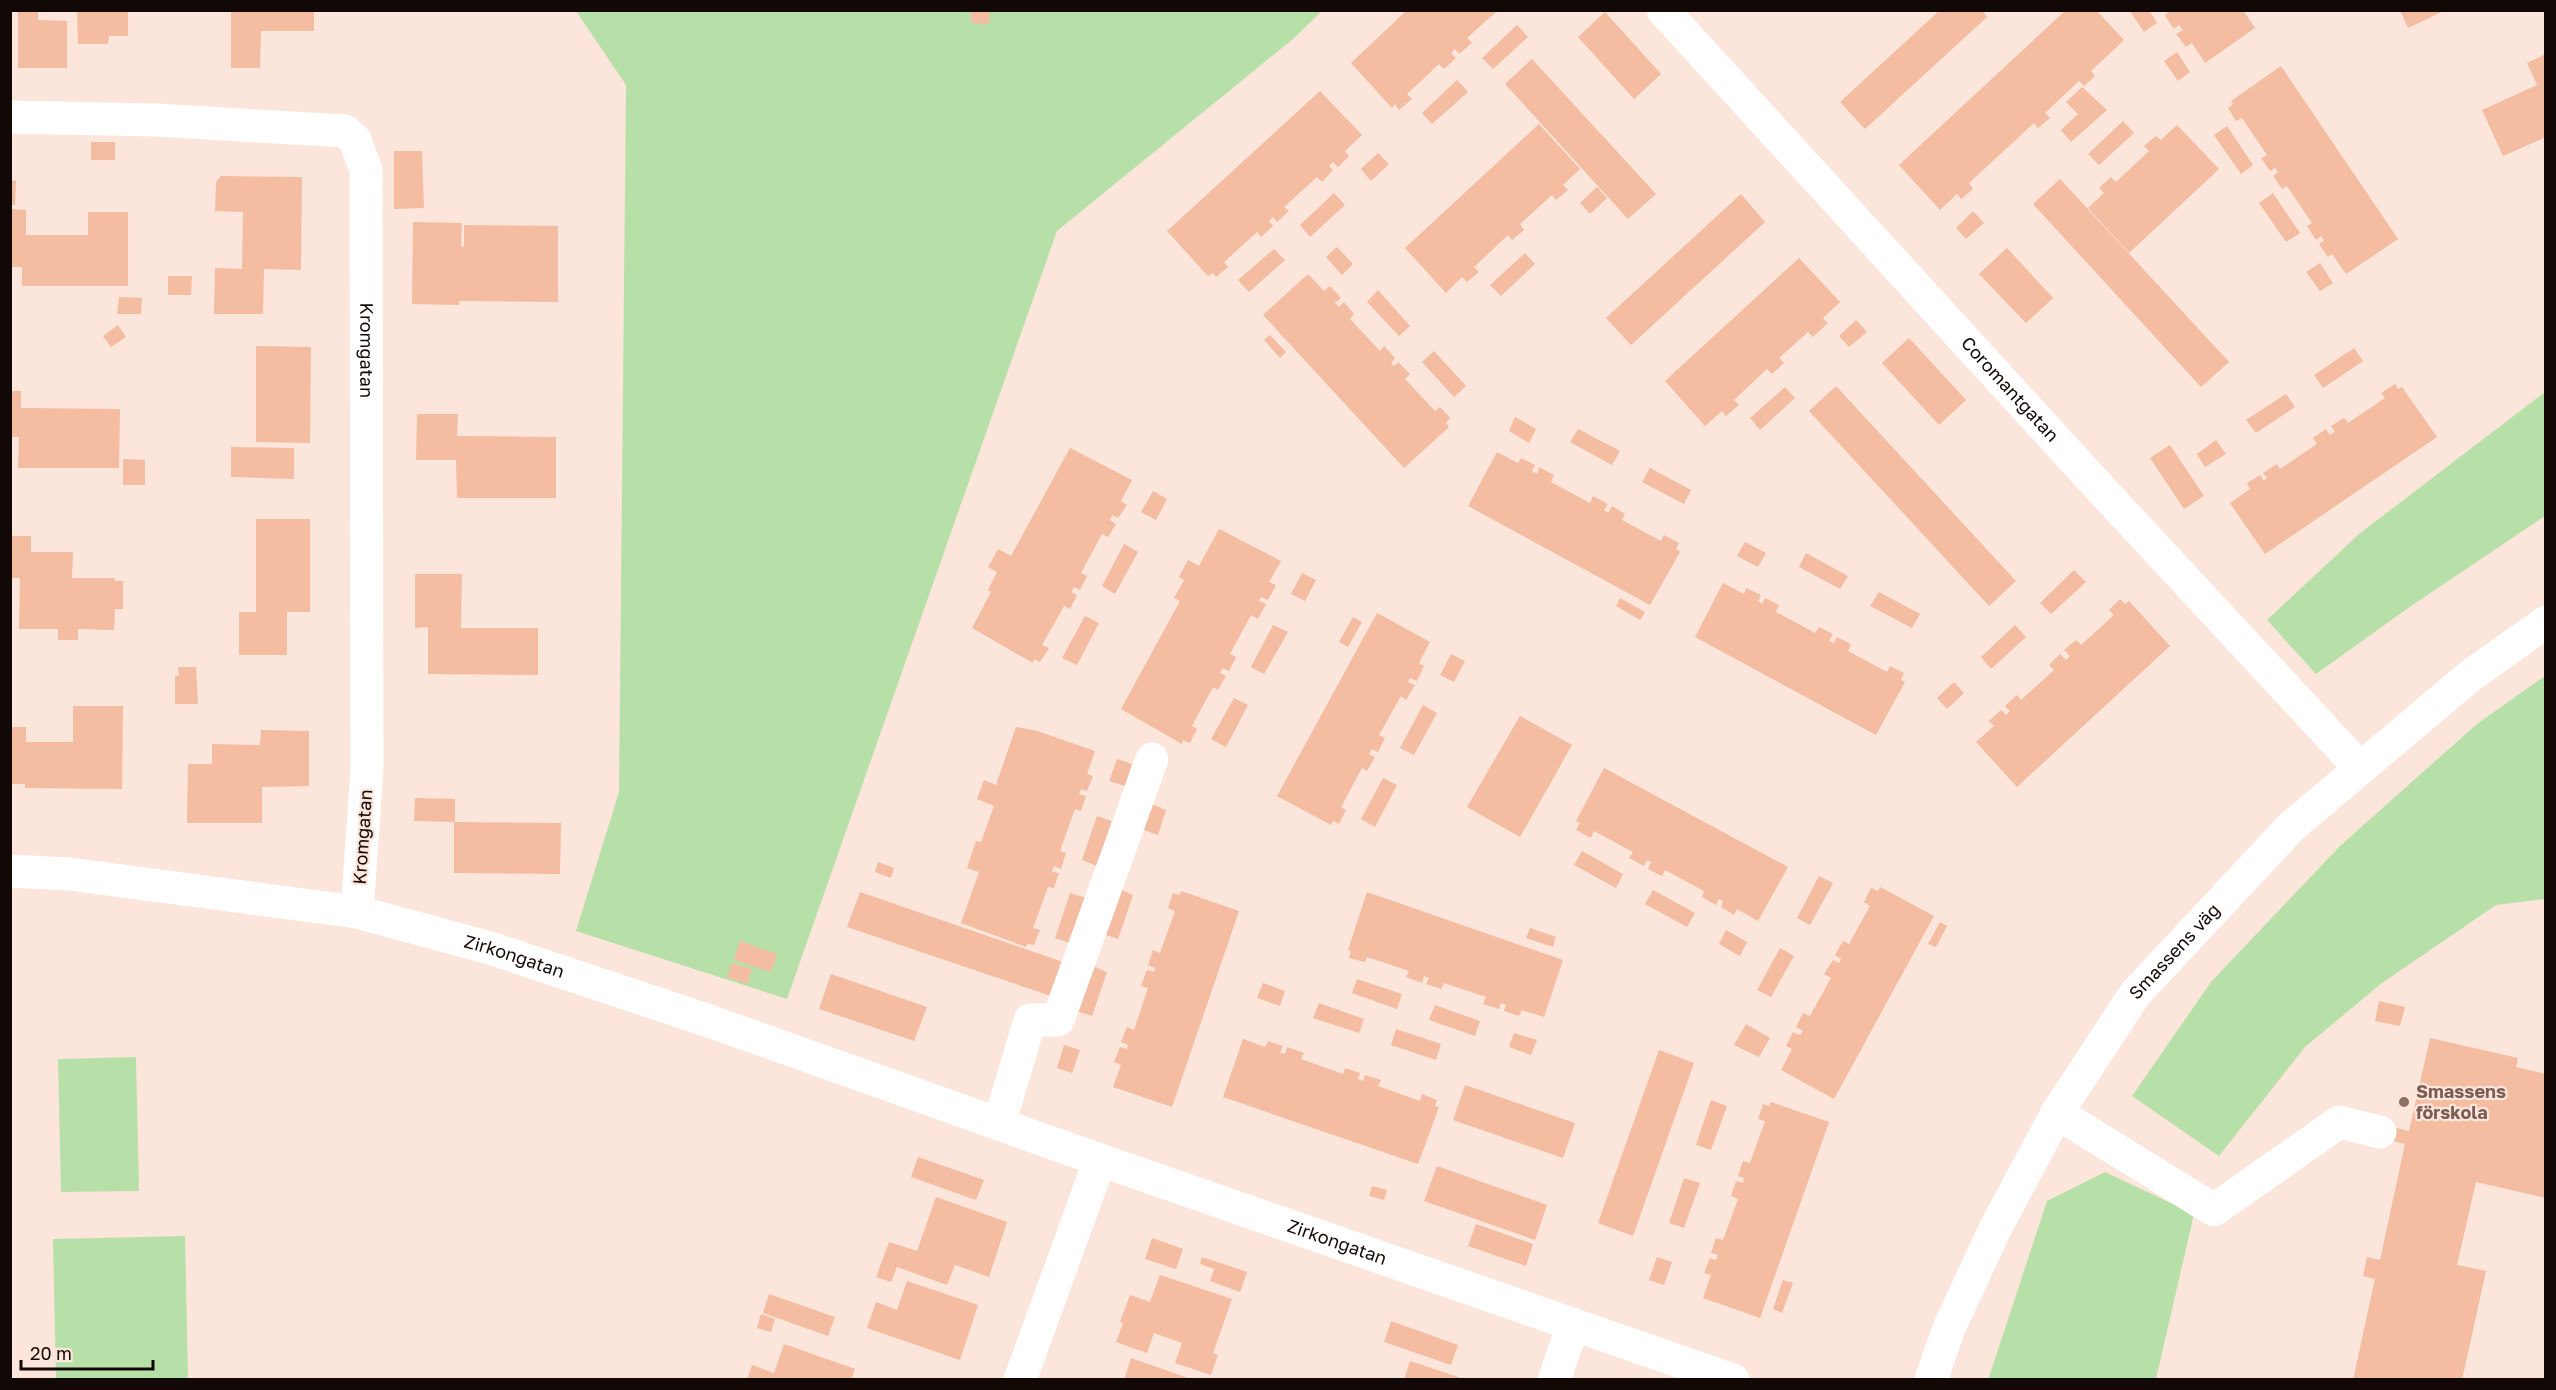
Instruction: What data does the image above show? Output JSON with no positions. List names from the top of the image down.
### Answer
{
  "streets": {
    "street": [
      "Kromgatan",
      "Coromantgatan",
      "Smassens väg",
      "Zirkongatan"
    ]
  },
  "crossings": [
    ["Kromgatan", "Zirkongatan"],
    ["Coromantgatan", "Smassens väg"]
  ],
  "places": ["Smassens förskola"],
  "scale_bar": "20 m"
}
